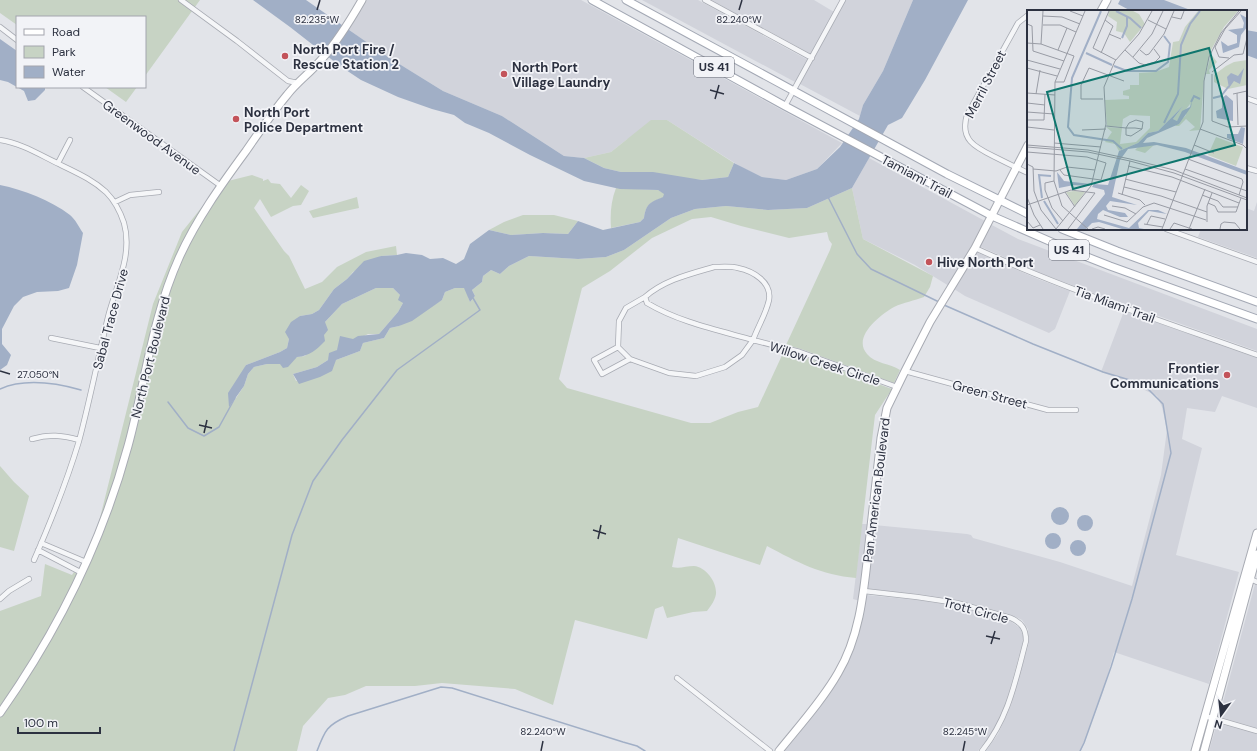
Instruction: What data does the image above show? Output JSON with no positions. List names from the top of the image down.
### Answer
{
  "streets": {
    "street": [
      "US 41",
      "Merril Street",
      "Greenwood Avenue",
      "Tamiami Trail",
      "Tia Miami Trail",
      "Sabal Trace Drive",
      "North Port Boulevard",
      "Willow Creek Circle",
      "Green Street",
      "Pan American Boulevard",
      "Trott Circle"
    ]
  },
  "crossings": [
    ["Merril Street", "Pan American Boulevard"],
    ["Greenwood Avenue", "North Port Boulevard"],
    ["Tamiami Trail", "Pan American Boulevard"],
    ["Tia Miami Trail", "Pan American Boulevard"],
    ["Willow Creek Circle", "Pan American Boulevard"],
    ["Green Street", "Pan American Boulevard"],
    ["Pan American Boulevard", "Trott Circle"]
  ],
  "places": [
    "North Port Fire / Rescue Station 2",
    "North Port Village Laundry",
    "North Port Police Department",
    "Hive North Port",
    "Frontier Communications"
  ],
  "legend": ["Road", "Park", "Water"],
  "scale_bar": "100 m",
  "north": "bottom",
  "coordinates": [
    "82.235°W",
    "82.240°W",
    "27.050°N",
    "82.245°W"
  ]
}
